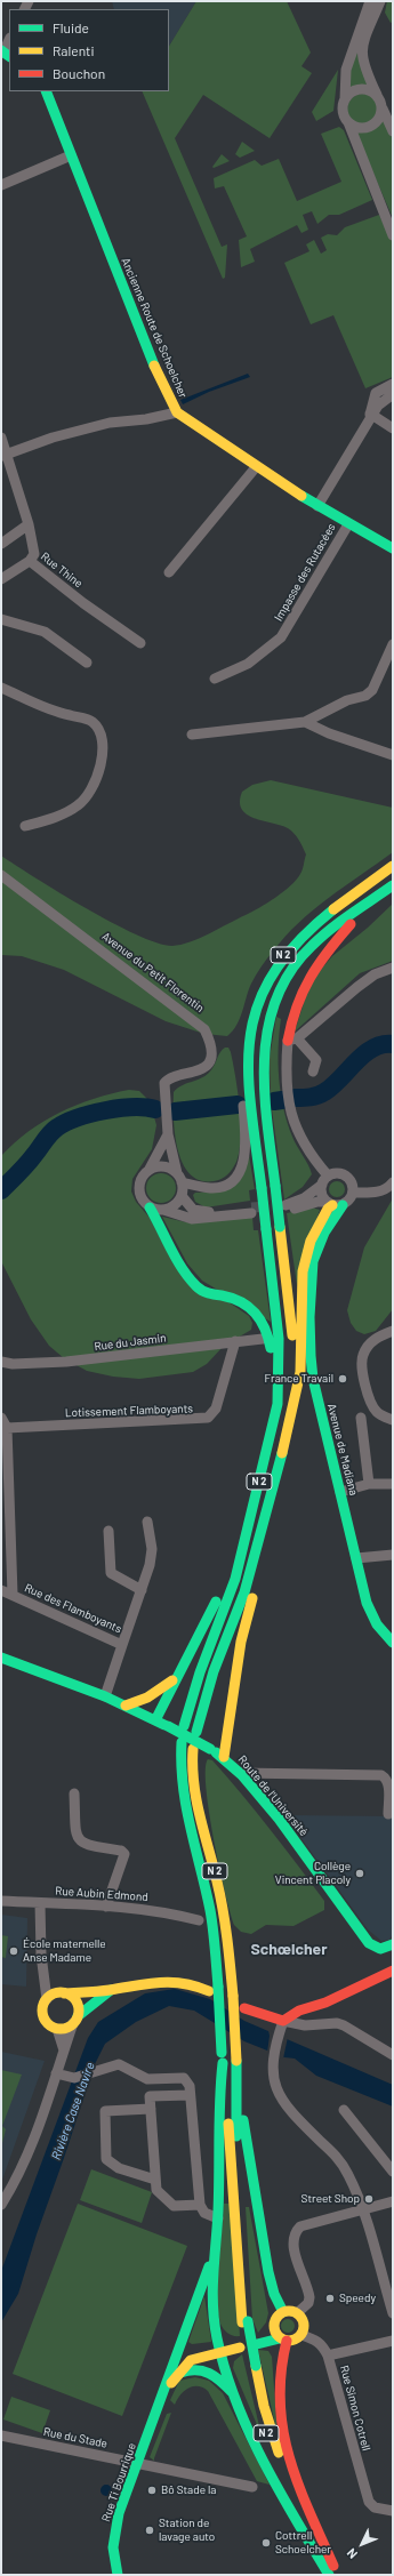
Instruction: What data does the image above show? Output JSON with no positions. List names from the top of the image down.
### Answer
{
  "streets": {
    "main road": [
      "Ancienne Route de Schoelcher",
      "N 2",
      "Avenue de Madiana",
      "Route de l'Université",
      "Rue Ti Bourrique"
    ],
    "street": [
      "Rue Thine",
      "Impasse des Rutacées",
      "Avenue du Petit Florentin",
      "Rue du Jasmin",
      "Lotissement Flamboyants",
      "Rue des Flamboyants",
      "Rue Aubin Edmond",
      "Rue Simon Cotrell",
      "Rue du Stade"
    ]
  },
  "crossings": [
    ["Ancienne Route de Schoelcher", "Impasse des Rutacées"],
    ["Rue du Jasmin", "Lotissement Flamboyants"],
    ["Lotissement Flamboyants", "Rue des Flamboyants"],
    ["Rue des Flamboyants", "Route de l'Université"],
    ["Rue du Stade", "Rue Ti Bourrique"]
  ],
  "districts": ["Schœlcher"],
  "water": ["Rivière Case Navire"],
  "places": [
    "France Travail",
    "Collège Vincent Placoly",
    "École maternelle Anse Madame",
    "Street Shop",
    "Speedy",
    "Bô Stade la",
    "Station de lavage auto",
    "Cottrell Schoelcher"
  ],
  "legend": ["Fluide", "Ralenti", "Bouchon"],
  "north": "bottom left"
}
